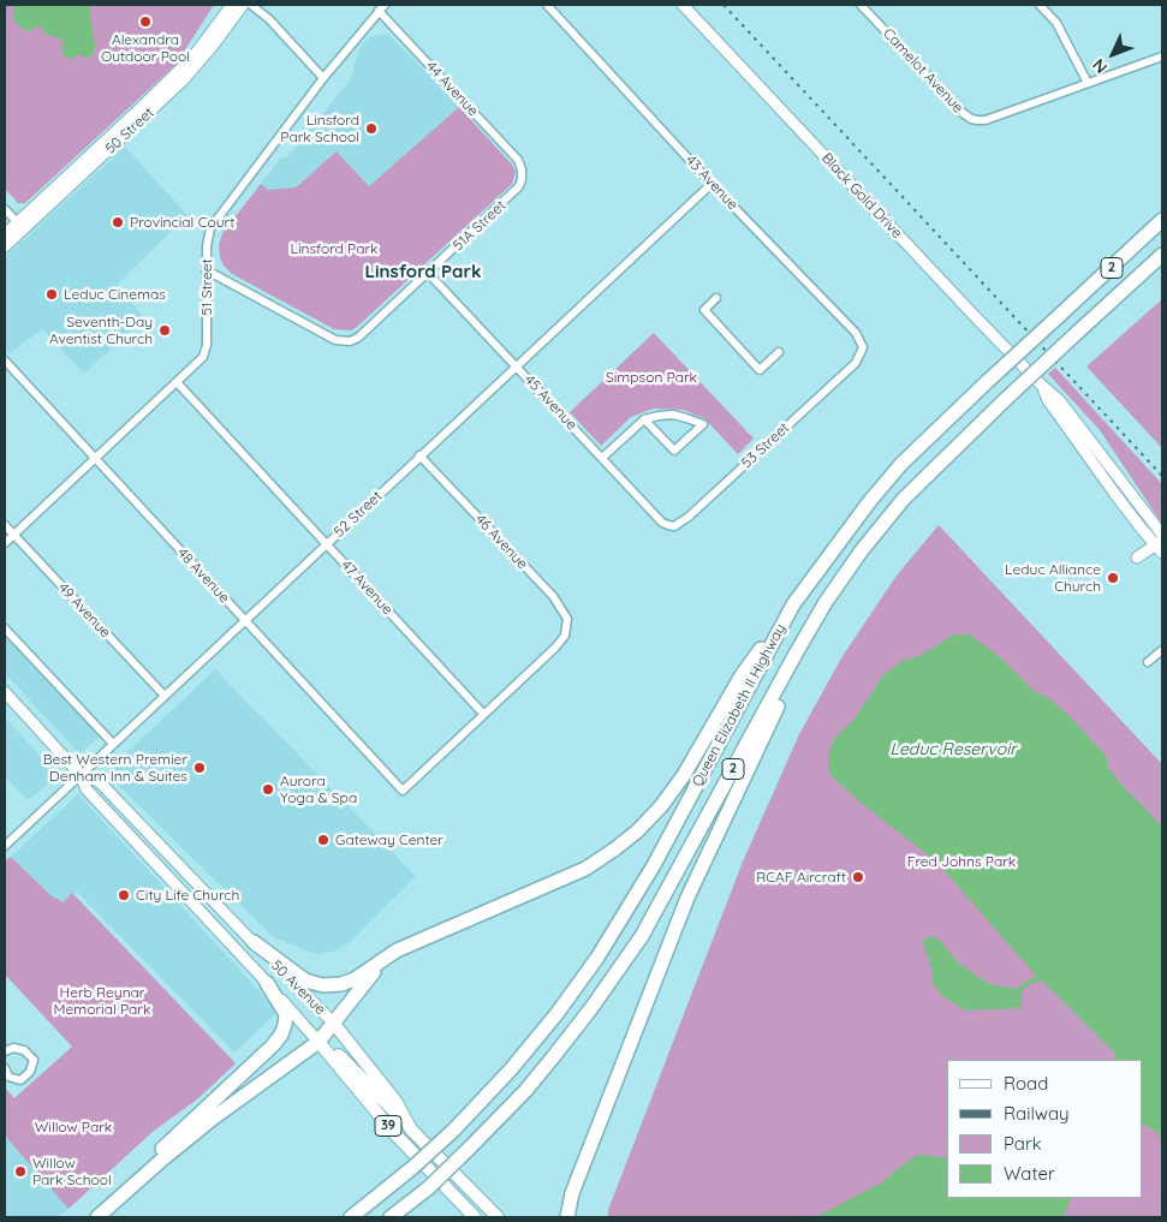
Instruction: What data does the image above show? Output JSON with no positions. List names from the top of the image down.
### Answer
{
  "streets": {
    "highway": ["2", "Queen Elizabeth II Highway"],
    "main road": [
      "50 Street",
      "Black Gold Drive",
      "50 Avenue",
      "39"
    ],
    "street": [
      "Camelot Avenue",
      "44 Avenue",
      "43 Avenue",
      "51A Street",
      "51 Street",
      "45 Avenue",
      "53 Street",
      "52 Street",
      "46 Avenue",
      "48 Avenue",
      "47 Avenue",
      "49 Avenue"
    ]
  },
  "crossings": [
    ["44 Avenue", "51A Street"],
    ["44 Avenue", "51 Street"],
    ["43 Avenue", "53 Street"],
    ["43 Avenue", "52 Street"],
    ["51A Street", "51 Street"],
    ["51A Street", "45 Avenue"],
    ["51 Street", "48 Avenue"],
    ["51 Street", "47 Avenue"],
    ["51 Street", "49 Avenue"],
    ["45 Avenue", "53 Street"],
    ["45 Avenue", "52 Street"],
    ["52 Street", "46 Avenue"],
    ["52 Street", "48 Avenue"],
    ["52 Street", "47 Avenue"],
    ["52 Street", "49 Avenue"],
    ["52 Street", "50 Avenue"],
    ["46 Avenue", "48 Avenue"],
    ["46 Avenue", "47 Avenue"],
    ["48 Avenue", "47 Avenue"]
  ],
  "districts": ["Linsford Park"],
  "water": ["Leduc Reservoir"],
  "parks": [
    "Linsford Park",
    "Simpson Park",
    "Fred Johns Park",
    "Herb Reynar Memorial Park",
    "Willow Park"
  ],
  "places": [
    "Alexandra Outdoor Pool",
    "Linsford Park School",
    "Provincial Court",
    "Leduc Cinemas",
    "Seventh-Day Aventist Church",
    "Leduc Alliance Church",
    "Best Western Premier Denham Inn & Suites",
    "Aurora Yoga & Spa",
    "Gateway Center",
    "RCAF Aircraft",
    "City Life Church",
    "Willow Park School"
  ],
  "legend": [
    "Road",
    "Railway",
    "Park",
    "Water"
  ],
  "north": "bottom left"
}
